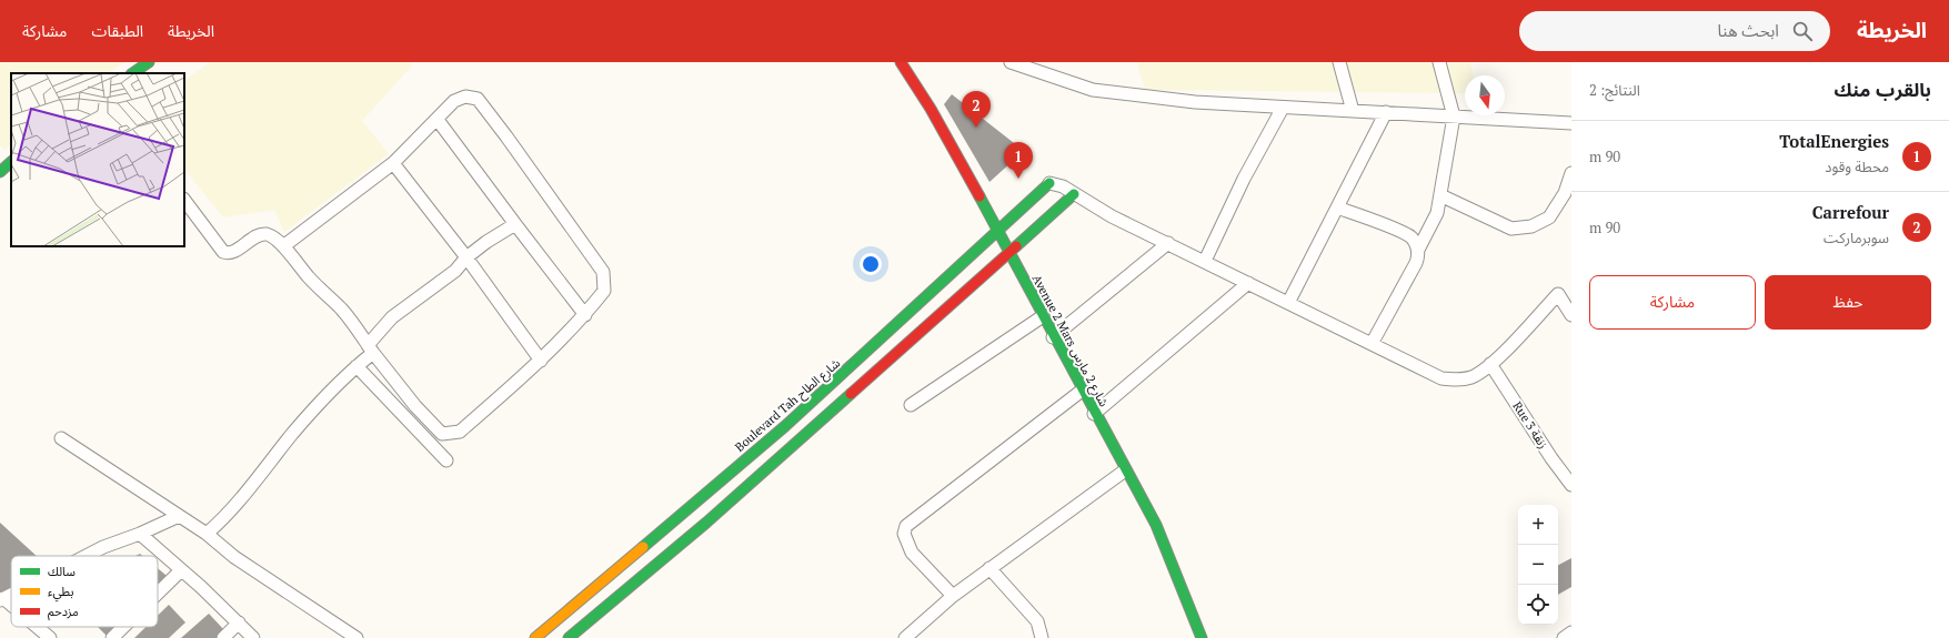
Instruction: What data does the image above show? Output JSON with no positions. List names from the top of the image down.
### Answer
{
  "streets": {
    "street": ["Avenue 2 Mars شارع 2 مارس", "Boulevard Tah شارع الطاح", "Rue 3 زنقة"]
  },
  "crossings": [
    ["Avenue 2 Mars شارع 2 مارس", "Boulevard Tah شارع الطاح"]
  ],
  "legend": ["سالك", "بطيء", "مزدحم"],
  "north": "bottom",
  "page": {
    "header": "الخريطة",
    "search": "ابحث هنا",
    "nav": ["الخريطة", "الطبقات", "مشاركة"],
    "heading": ["بالقرب منك", "النتائج: 2"],
    "pins": ["2", "1"],
    "list": [
      {
        "mark": "1",
        "name": "TotalEnergies",
        "note": "محطة وقود",
        "value": "90 m"
      },
      {
        "mark": "2",
        "name": "Carrefour",
        "note": "سوبرماركت",
        "value": "90 m"
      }
    ],
    "buttons": ["حفظ", "مشاركة"],
    "map_buttons": ["+", "−"]
  }
}
